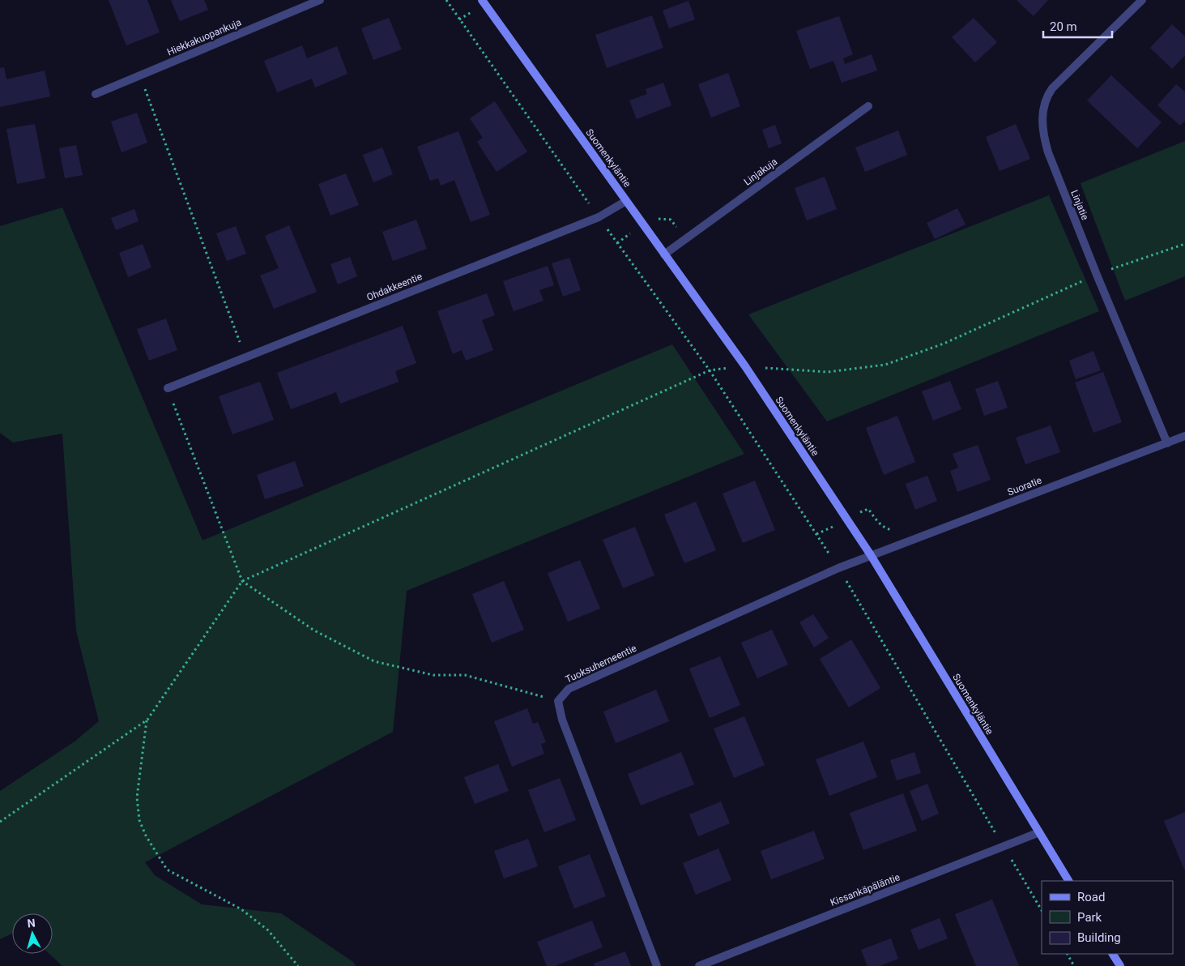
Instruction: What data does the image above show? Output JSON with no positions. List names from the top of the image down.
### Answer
{
  "streets": {
    "street": [
      "Hiekkakuopankuja",
      "Suomenkyläntie",
      "Linjakuja",
      "Linjatie",
      "Ohdakkeentie",
      "Suoratie",
      "Tuoksuherneentie",
      "Kissankäpäläntie"
    ]
  },
  "crossings": [
    ["Suomenkyläntie", "Linjakuja"],
    ["Suomenkyläntie", "Ohdakkeentie"],
    ["Suomenkyläntie", "Suoratie"],
    ["Suomenkyläntie", "Tuoksuherneentie"],
    ["Suomenkyläntie", "Kissankäpäläntie"],
    ["Linjatie", "Suoratie"],
    ["Suoratie", "Tuoksuherneentie"]
  ],
  "legend": ["Road", "Park", "Building"],
  "scale_bar": "20 m",
  "north": "top"
}
